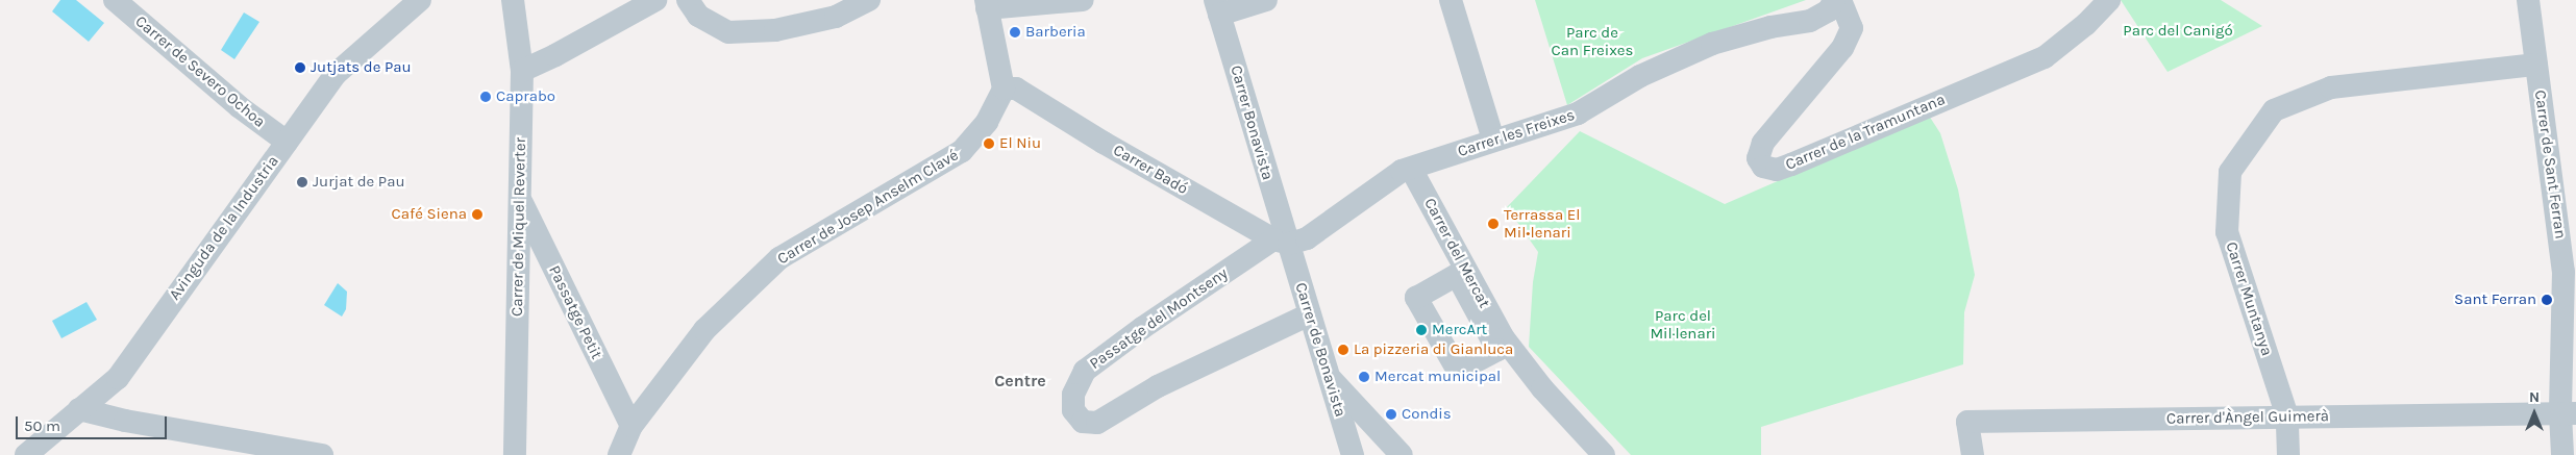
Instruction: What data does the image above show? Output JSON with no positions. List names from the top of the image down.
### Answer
{
  "streets": {
    "street": [
      "Carrer de Severo Ochoa",
      "Carrer Bonavista",
      "Carrer de la Tramuntana",
      "Carrer les Freixes",
      "Carrer de Sant Ferran",
      "Carrer Badó",
      "Carrer de Josep Anselm Clavé",
      "Carrer de Miquel Reverter",
      "Avinguda de la Industria",
      "Carrer del Mercat",
      "Carrer Muntanya",
      "Passatge Petit",
      "Passatge del Montseny",
      "Carrer de Bonavista",
      "Carrer d'Àngel Guimerà"
    ]
  },
  "crossings": [
    ["Carrer de Severo Ochoa", "Avinguda de la Industria"],
    ["Carrer Bonavista", "Carrer les Freixes"],
    ["Carrer Bonavista", "Carrer Badó"],
    ["Carrer Bonavista", "Passatge del Montseny"],
    ["Carrer Bonavista", "Carrer de Bonavista"],
    ["Carrer les Freixes", "Carrer Badó"],
    ["Carrer les Freixes", "Carrer del Mercat"],
    ["Carrer les Freixes", "Passatge del Montseny"],
    ["Carrer les Freixes", "Carrer de Bonavista"],
    ["Carrer de Sant Ferran", "Carrer Muntanya"],
    ["Carrer de Sant Ferran", "Carrer d'Àngel Guimerà"],
    ["Carrer Badó", "Carrer de Josep Anselm Clavé"],
    ["Carrer Badó", "Passatge del Montseny"],
    ["Carrer Badó", "Carrer de Bonavista"],
    ["Carrer de Josep Anselm Clavé", "Passatge Petit"],
    ["Carrer de Miquel Reverter", "Passatge Petit"],
    ["Carrer Muntanya", "Carrer d'Àngel Guimerà"],
    ["Passatge del Montseny", "Carrer de Bonavista"]
  ],
  "districts": ["Centre"],
  "parks": ["Parc del Canigó", "Parc de Can Freixes", "Parc del Mil·lenari"],
  "places": [
    "Barberia",
    "Jutjats de Pau",
    "Caprabo",
    "El Niu",
    "Jurjat de Pau",
    "Café Siena",
    "Terrassa El Mil•lenari",
    "Sant Ferran",
    "MercArt",
    "La pizzeria di Gianluca",
    "Mercat municipal",
    "Condis"
  ],
  "scale_bar": "50 m",
  "north": "top"
}
